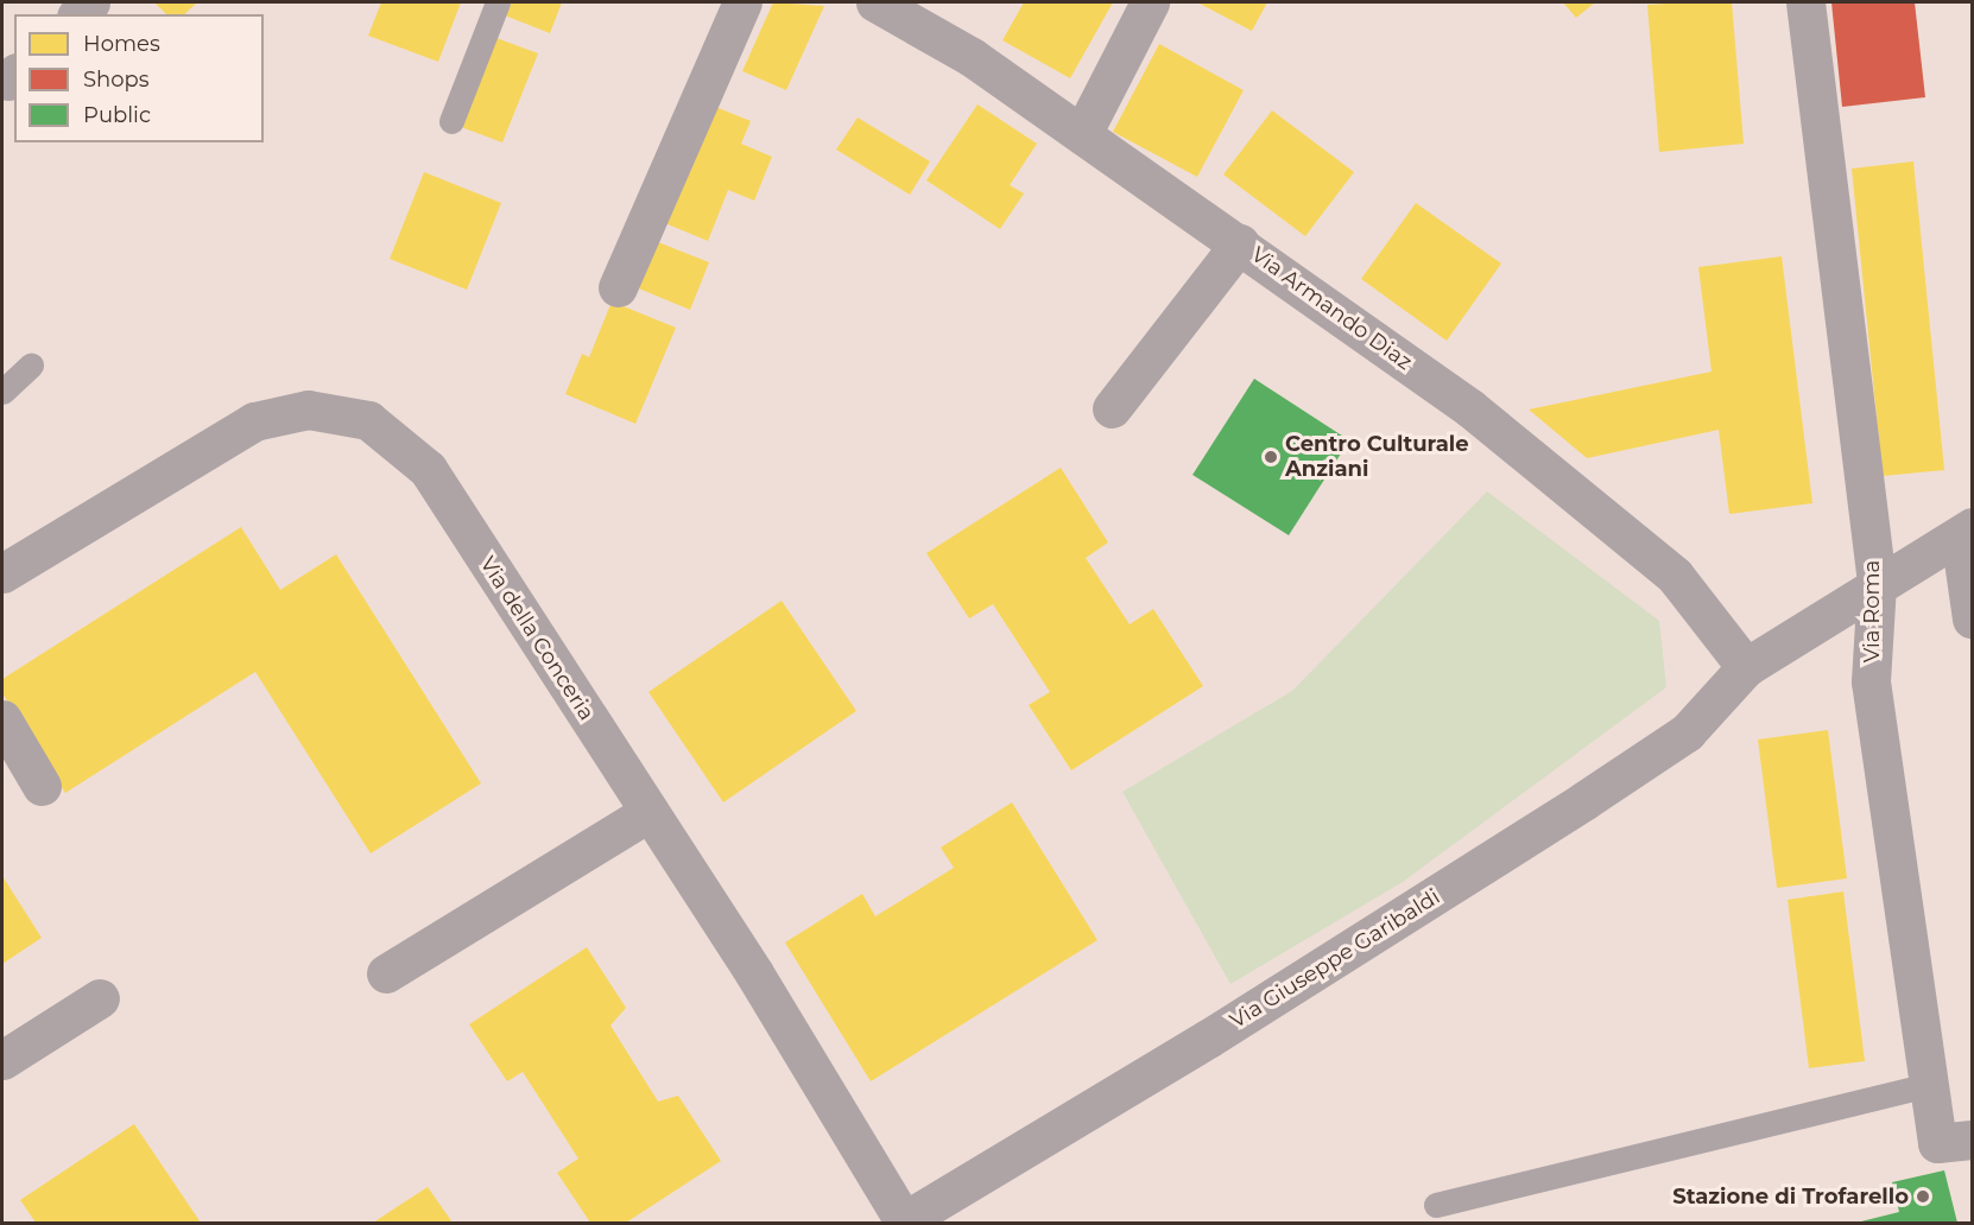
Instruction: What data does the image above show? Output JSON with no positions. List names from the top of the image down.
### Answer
{
  "streets": {
    "street": [
      "Via Armando Diaz",
      "Via Roma",
      "Via della Conceria",
      "Via Giuseppe Garibaldi"
    ]
  },
  "crossings": [
    ["Via Armando Diaz", "Via Giuseppe Garibaldi"],
    ["Via Roma", "Via Giuseppe Garibaldi"],
    ["Via della Conceria", "Via Giuseppe Garibaldi"]
  ],
  "places": ["Centro Culturale Anziani", "Stazione di Trofarello"],
  "legend": ["Homes", "Shops", "Public"]
}
